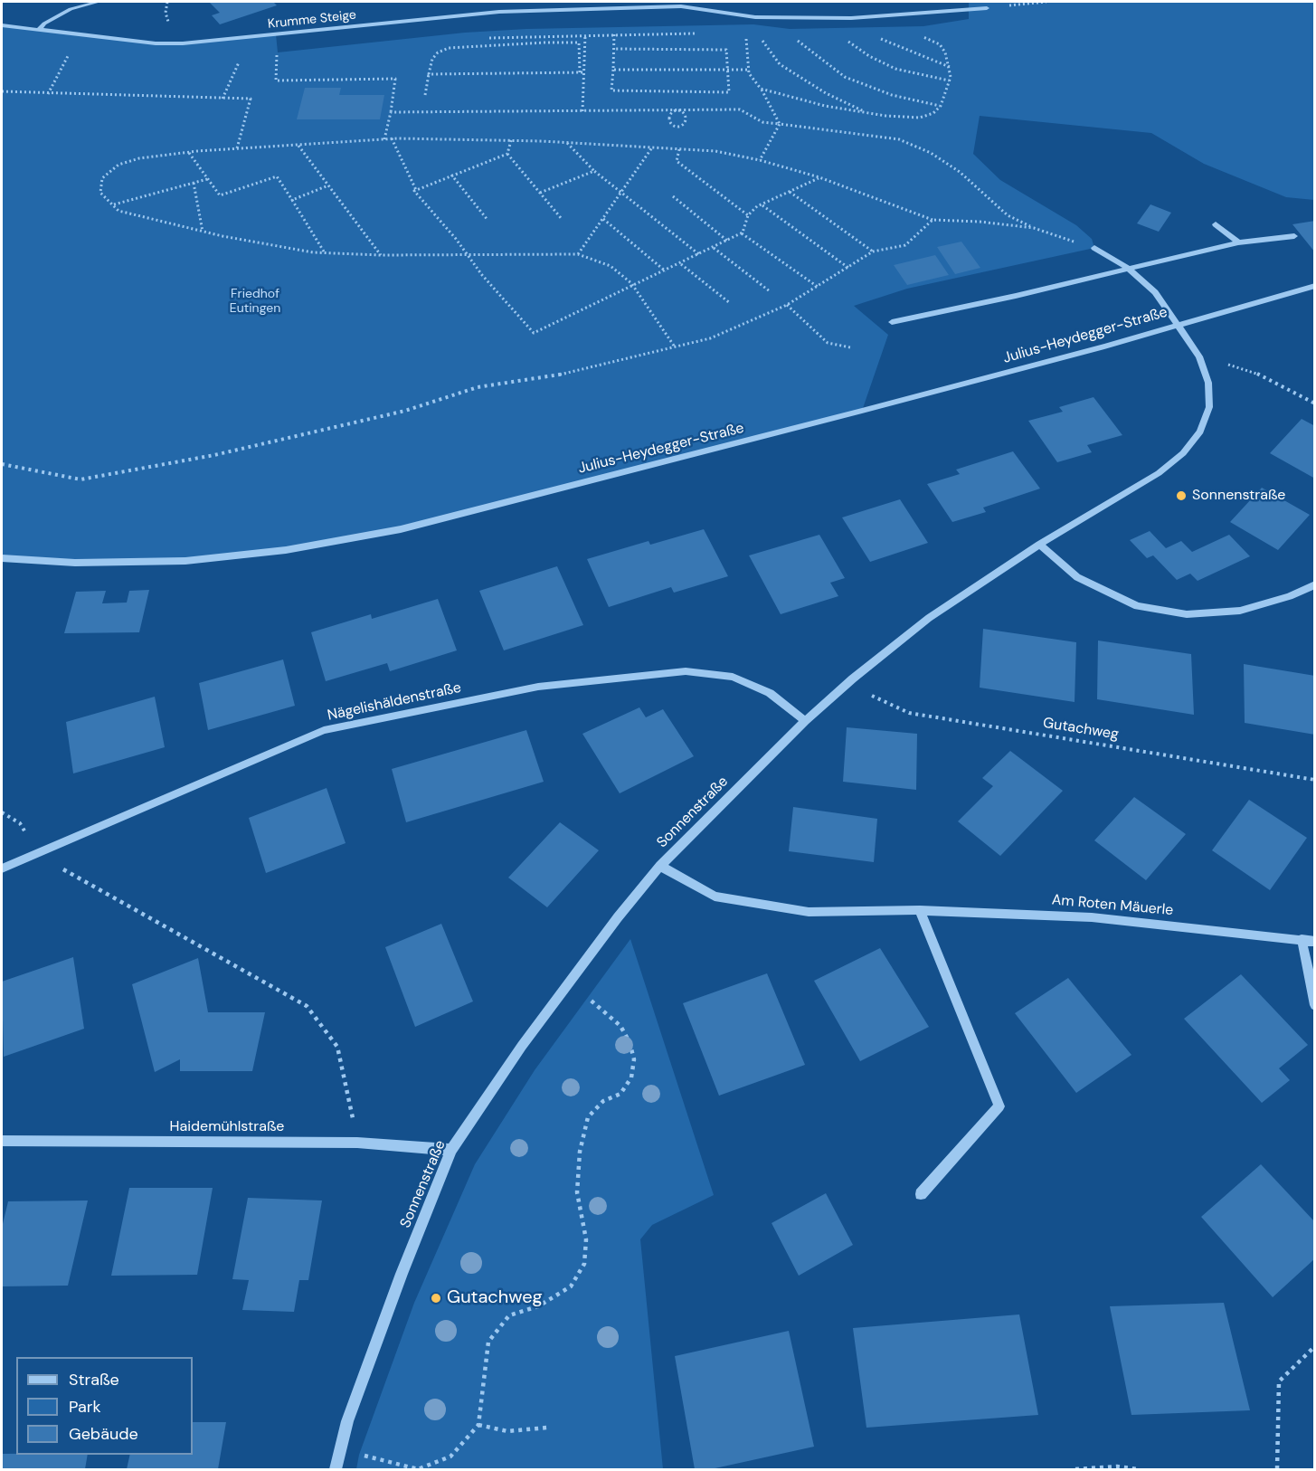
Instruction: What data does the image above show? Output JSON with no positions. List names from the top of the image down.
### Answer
{
  "streets": {
    "street": [
      "Krumme Steige",
      "Julius-Heydegger-Straße",
      "Nägelishäldenstraße",
      "Sonnenstraße",
      "Am Roten Mäuerle",
      "Haidemühlstraße"
    ],
    "path": ["Gutachweg"]
  },
  "crossings": [
    ["Julius-Heydegger-Straße", "Sonnenstraße"],
    ["Nägelishäldenstraße", "Sonnenstraße"],
    ["Gutachweg", "Sonnenstraße"],
    ["Sonnenstraße", "Am Roten Mäuerle"],
    ["Sonnenstraße", "Haidemühlstraße"]
  ],
  "parks": ["Friedhof Eutingen"],
  "places": ["Sonnenstraße", "Gutachweg"],
  "legend": ["Straße", "Park", "Gebäude"]
}
